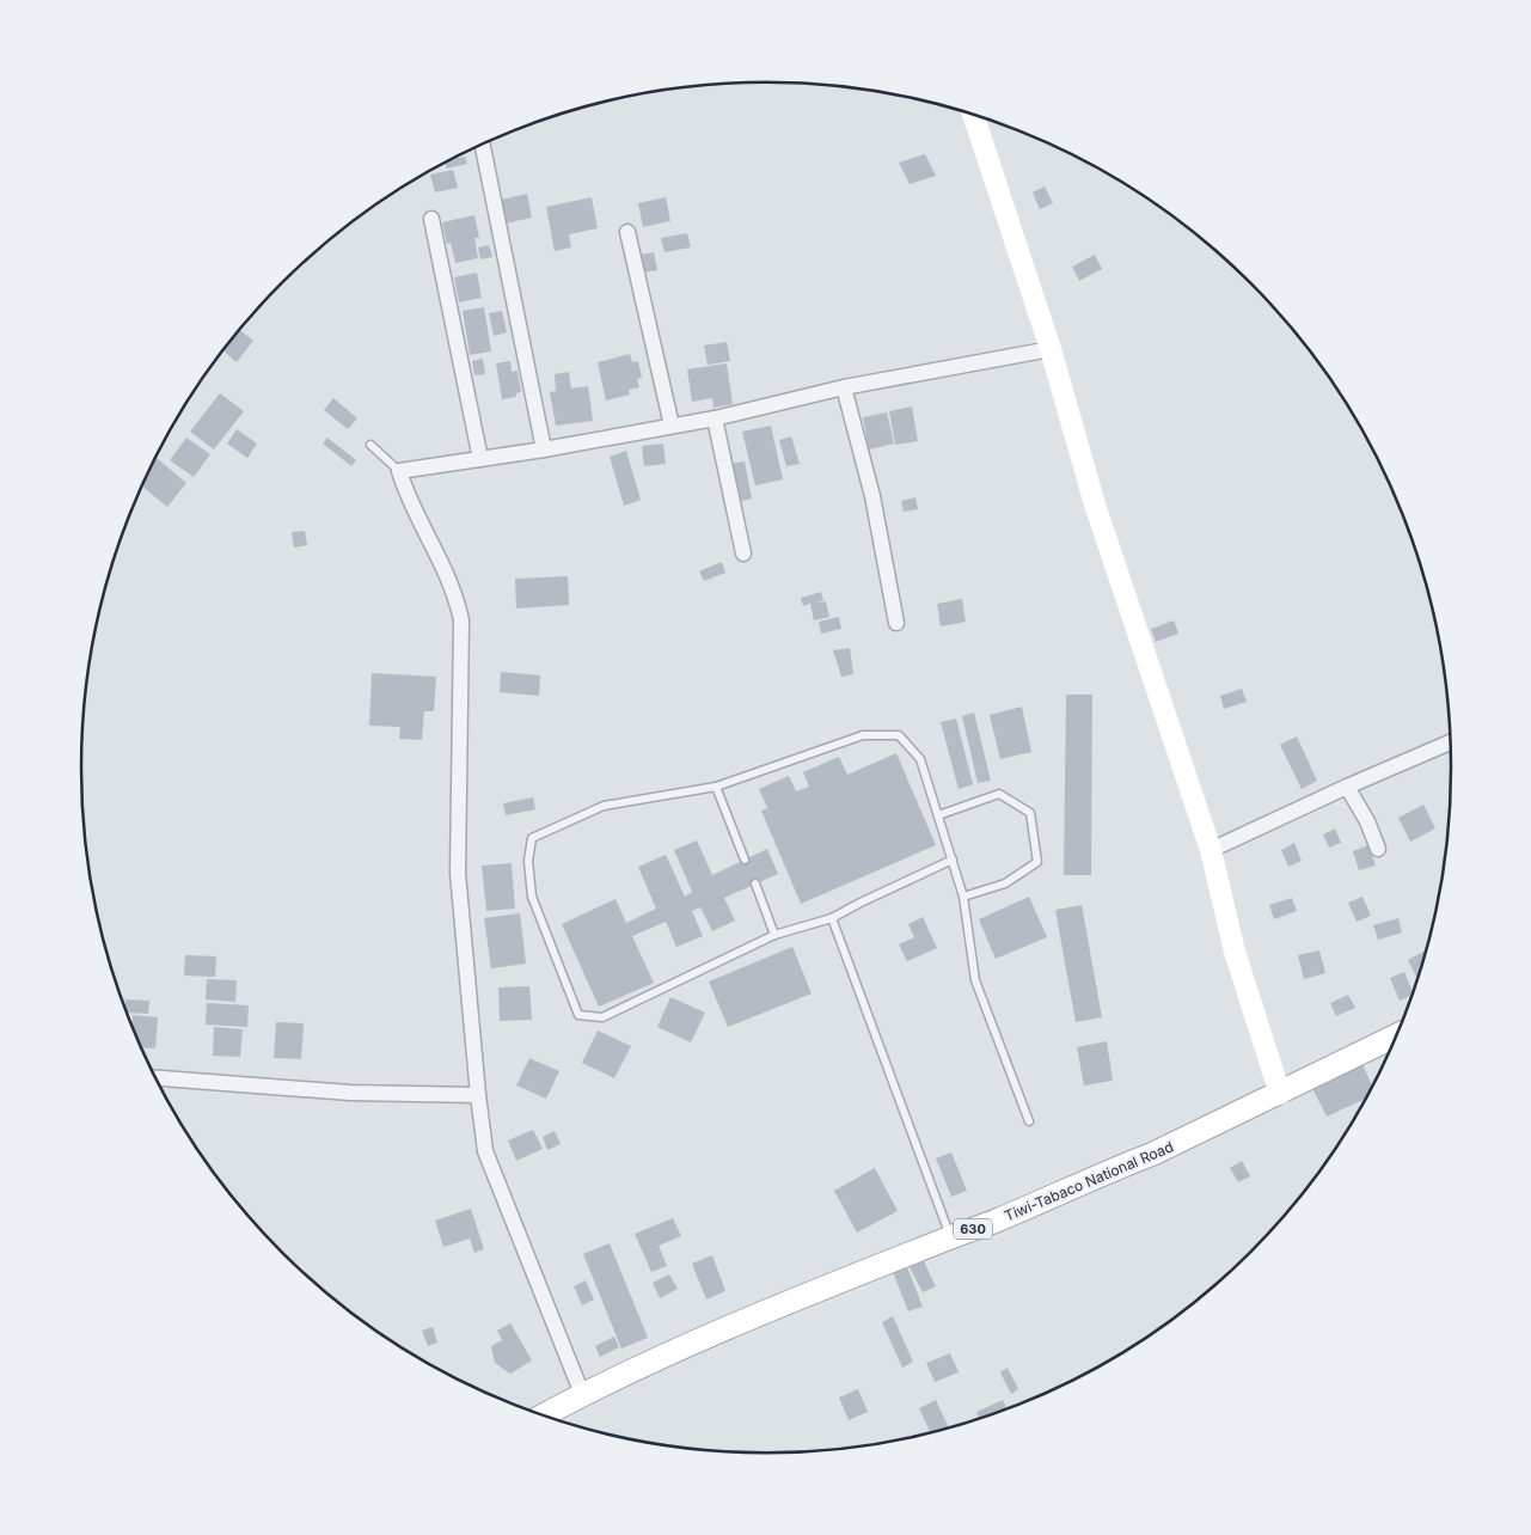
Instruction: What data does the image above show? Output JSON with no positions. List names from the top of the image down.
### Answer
{
  "streets": {
    "main road": ["Tiwi-Tabaco National Road", "630"]
  }
}
